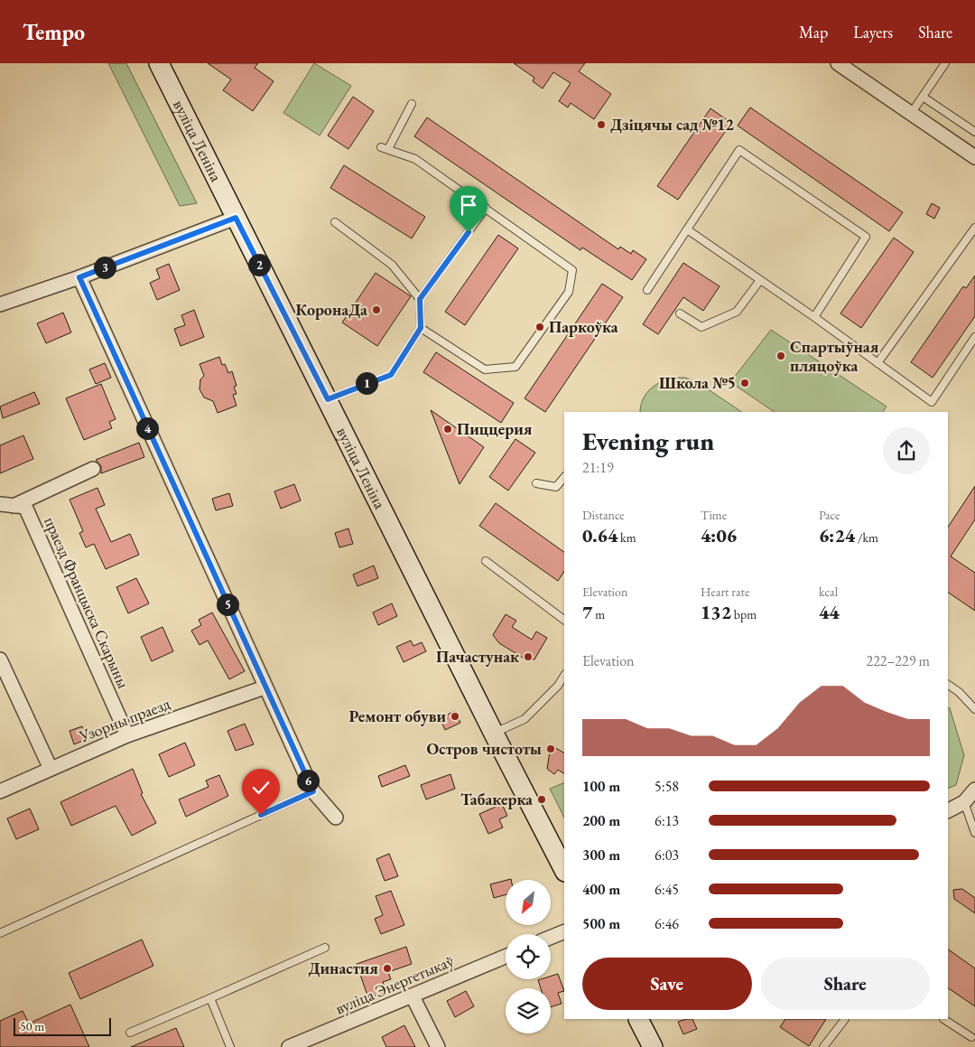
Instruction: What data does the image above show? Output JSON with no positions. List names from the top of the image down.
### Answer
{
  "streets": {
    "main road": ["вуліца Леніна"],
    "street": ["праезд Францыска Скарыны", "Узорны праезд", "вуліца Энергетыкаў"]
  },
  "crossings": [
    ["праезд Францыска Скарыны", "Узорны праезд"]
  ],
  "places": [
    "Дзіцячы сад №12",
    "КоронаДа",
    "Паркоўка",
    "Спартыўная пляцоўка",
    "Школа №5",
    "Пиццерия",
    "Пачастунак",
    "Ремонт обуви",
    "Остров чистоты",
    "Табакерка",
    "Династия"
  ],
  "scale_bar": "50 m",
  "north": "bottom left",
  "page": {
    "header": "Tempo",
    "nav": ["Map", "Layers", "Share"],
    "pins": [
      "2",
      "3",
      "1",
      "4",
      "5",
      "6"
    ],
    "heading": ["Evening run", "21:19"],
    "stats": [
      ["Distance", "0.64 km"],
      ["Time", "4:06"],
      ["Pace", "6:24 /km"],
      ["Elevation", "7 m"],
      ["Heart rate", "132 bpm"],
      ["kcal", "44"]
    ],
    "chart": ["Elevation", "222–229 m"],
    "list": [
      {
        "name": "100 m",
        "note": "5:58"
      },
      {
        "name": "200 m",
        "note": "6:13"
      },
      {
        "name": "300 m",
        "note": "6:03"
      },
      {
        "name": "400 m",
        "note": "6:45"
      },
      {
        "name": "500 m",
        "note": "6:46"
      }
    ],
    "buttons": ["Save", "Share"],
    "scale": "50 m"
  }
}
